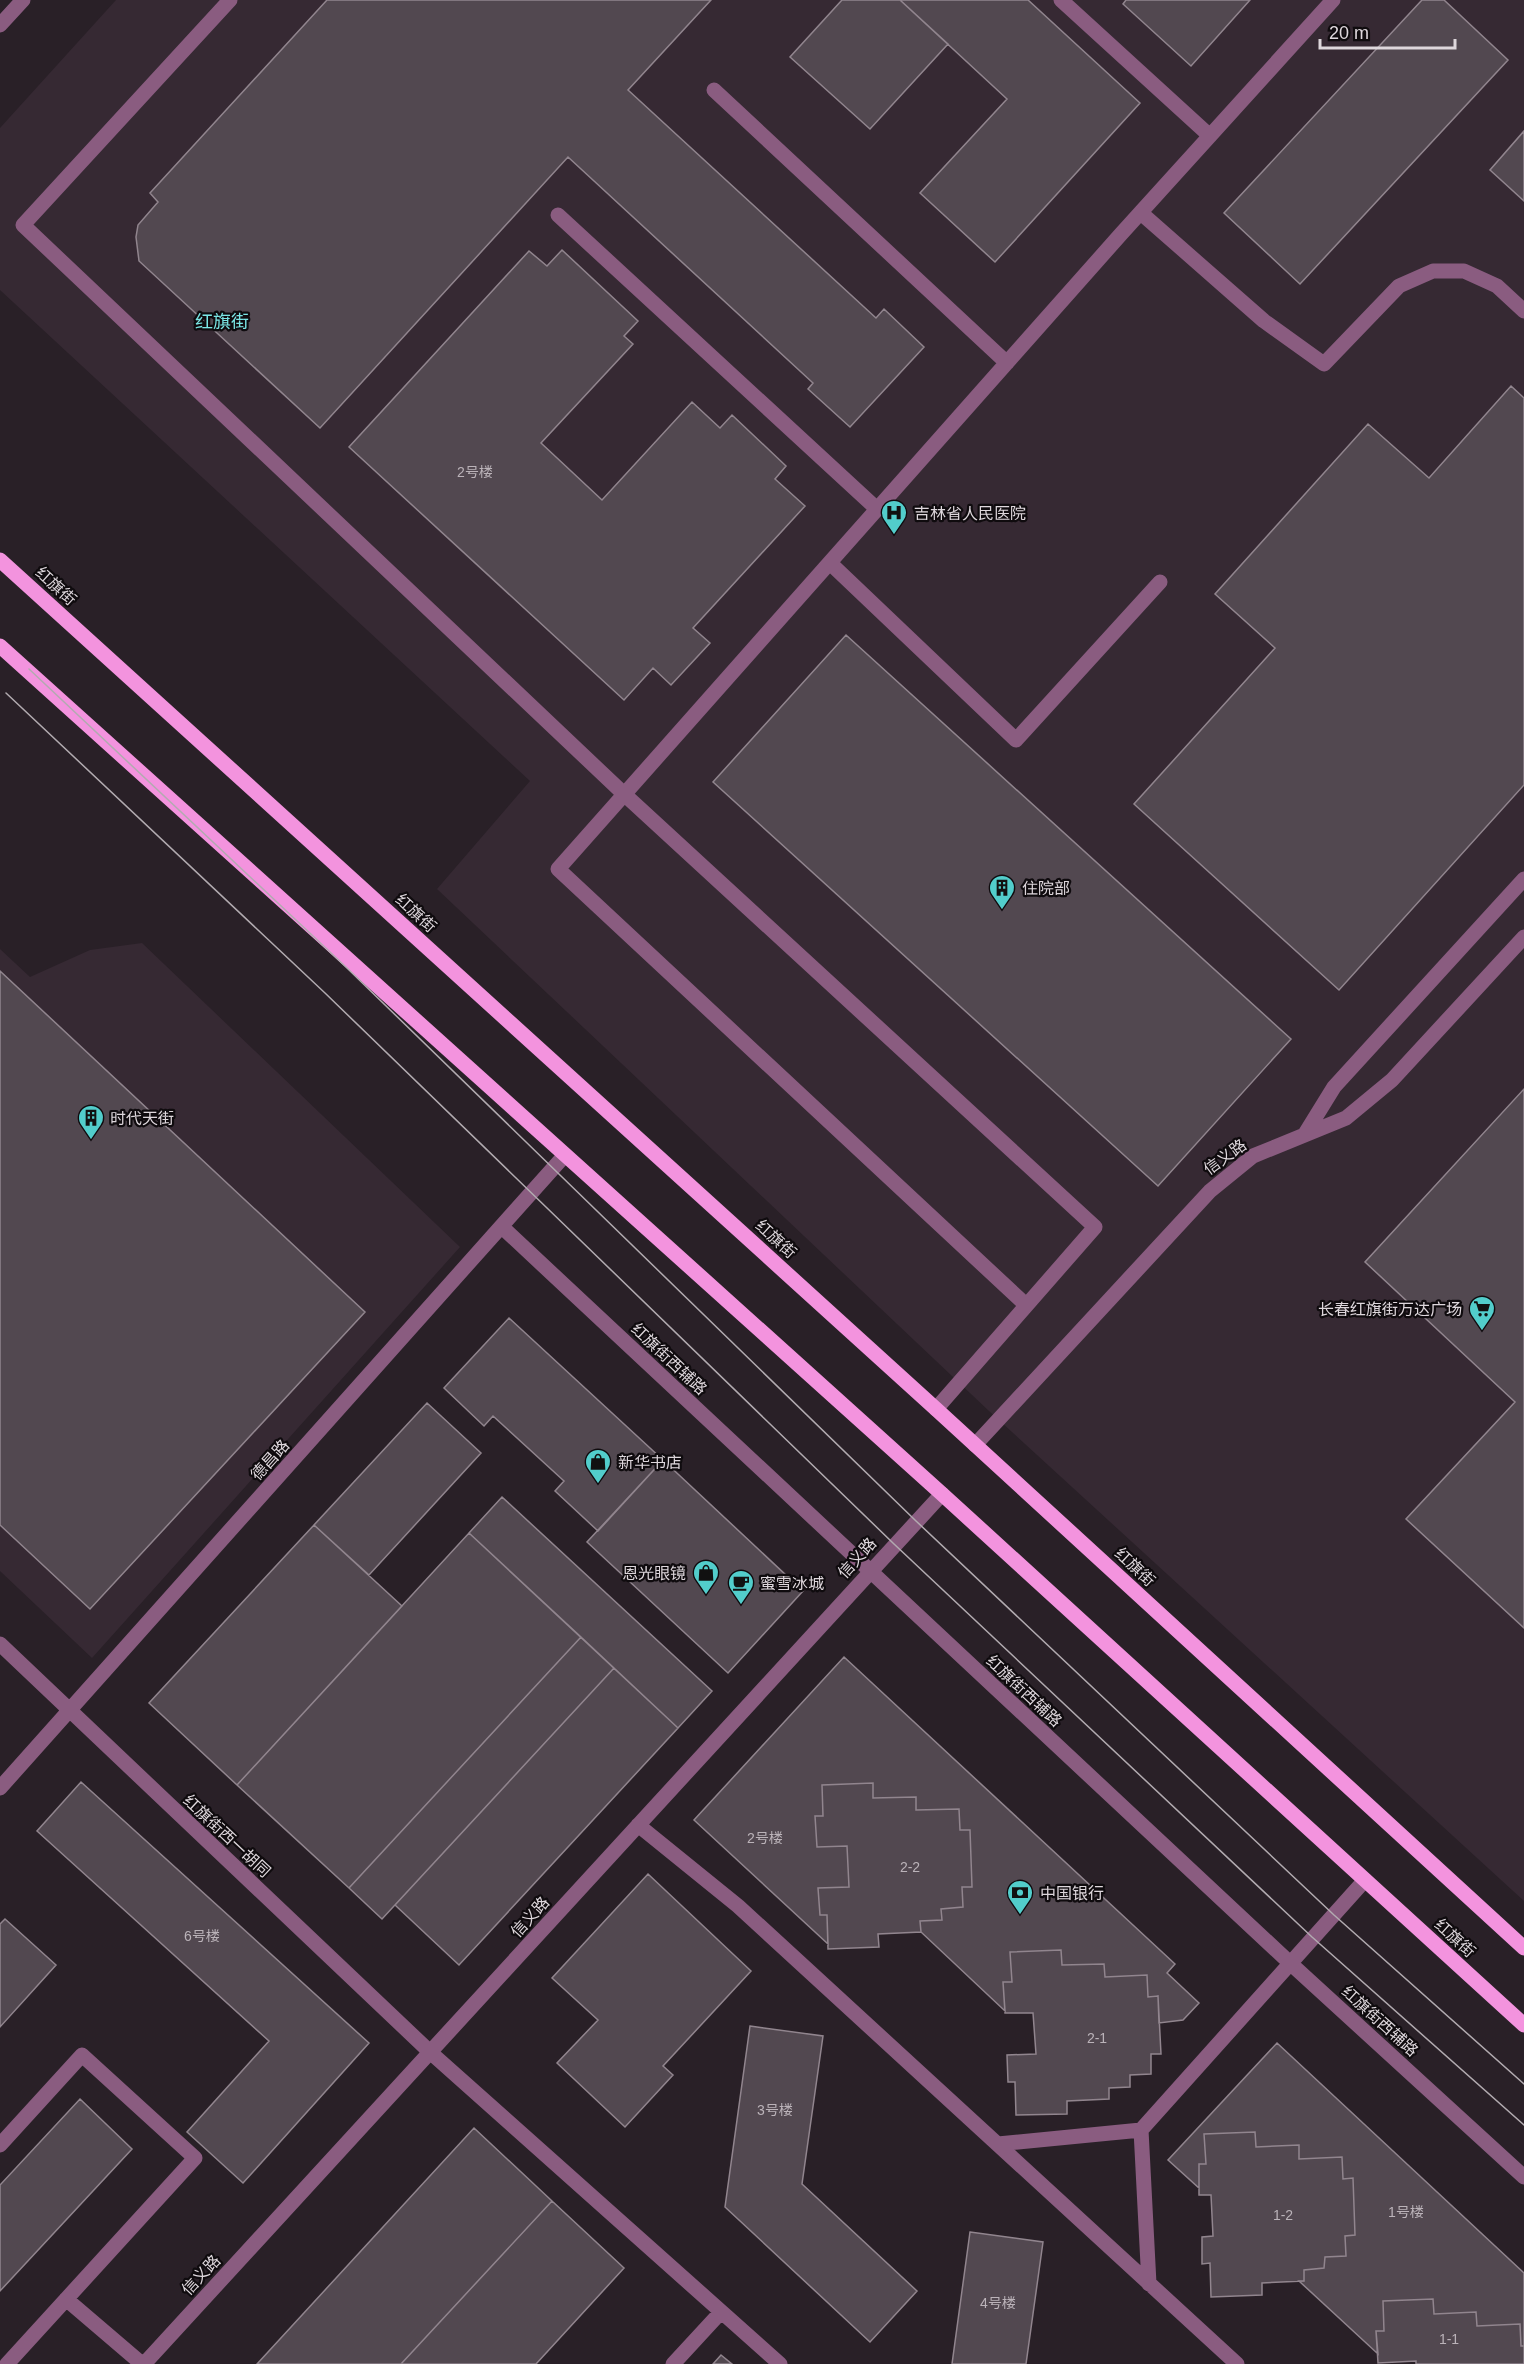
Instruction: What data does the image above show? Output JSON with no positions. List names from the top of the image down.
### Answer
{
  "streets": {
    "main road": ["红旗街"],
    "street": [
      "信义路",
      "红旗街西辅路",
      "德昌路",
      "红旗街西一胡同"
    ]
  },
  "crossings": [
    ["红旗街", "信义路"],
    ["红旗街", "德昌路"],
    ["信义路", "红旗街西辅路"],
    ["信义路", "红旗街西一胡同"],
    ["红旗街西辅路", "德昌路"],
    ["德昌路", "红旗街西一胡同"]
  ],
  "districts": ["红旗街"],
  "places": {
    "hospital": ["吉林省人民医院"],
    "building": ["住院部", "时代天街"],
    "supermarket": ["长春红旗街万达广场"],
    "shop": ["新华书店", "恩光眼镜"],
    "cafe": ["蜜雪冰城"],
    "bank": ["中国银行"]
  },
  "house_numbers": [
    "2号楼",
    "2号楼",
    "2-2",
    "6号楼",
    "2-1",
    "3号楼",
    "1号楼",
    "1-2",
    "4号楼",
    "1-1"
  ],
  "scale_bar": "20 m"
}
